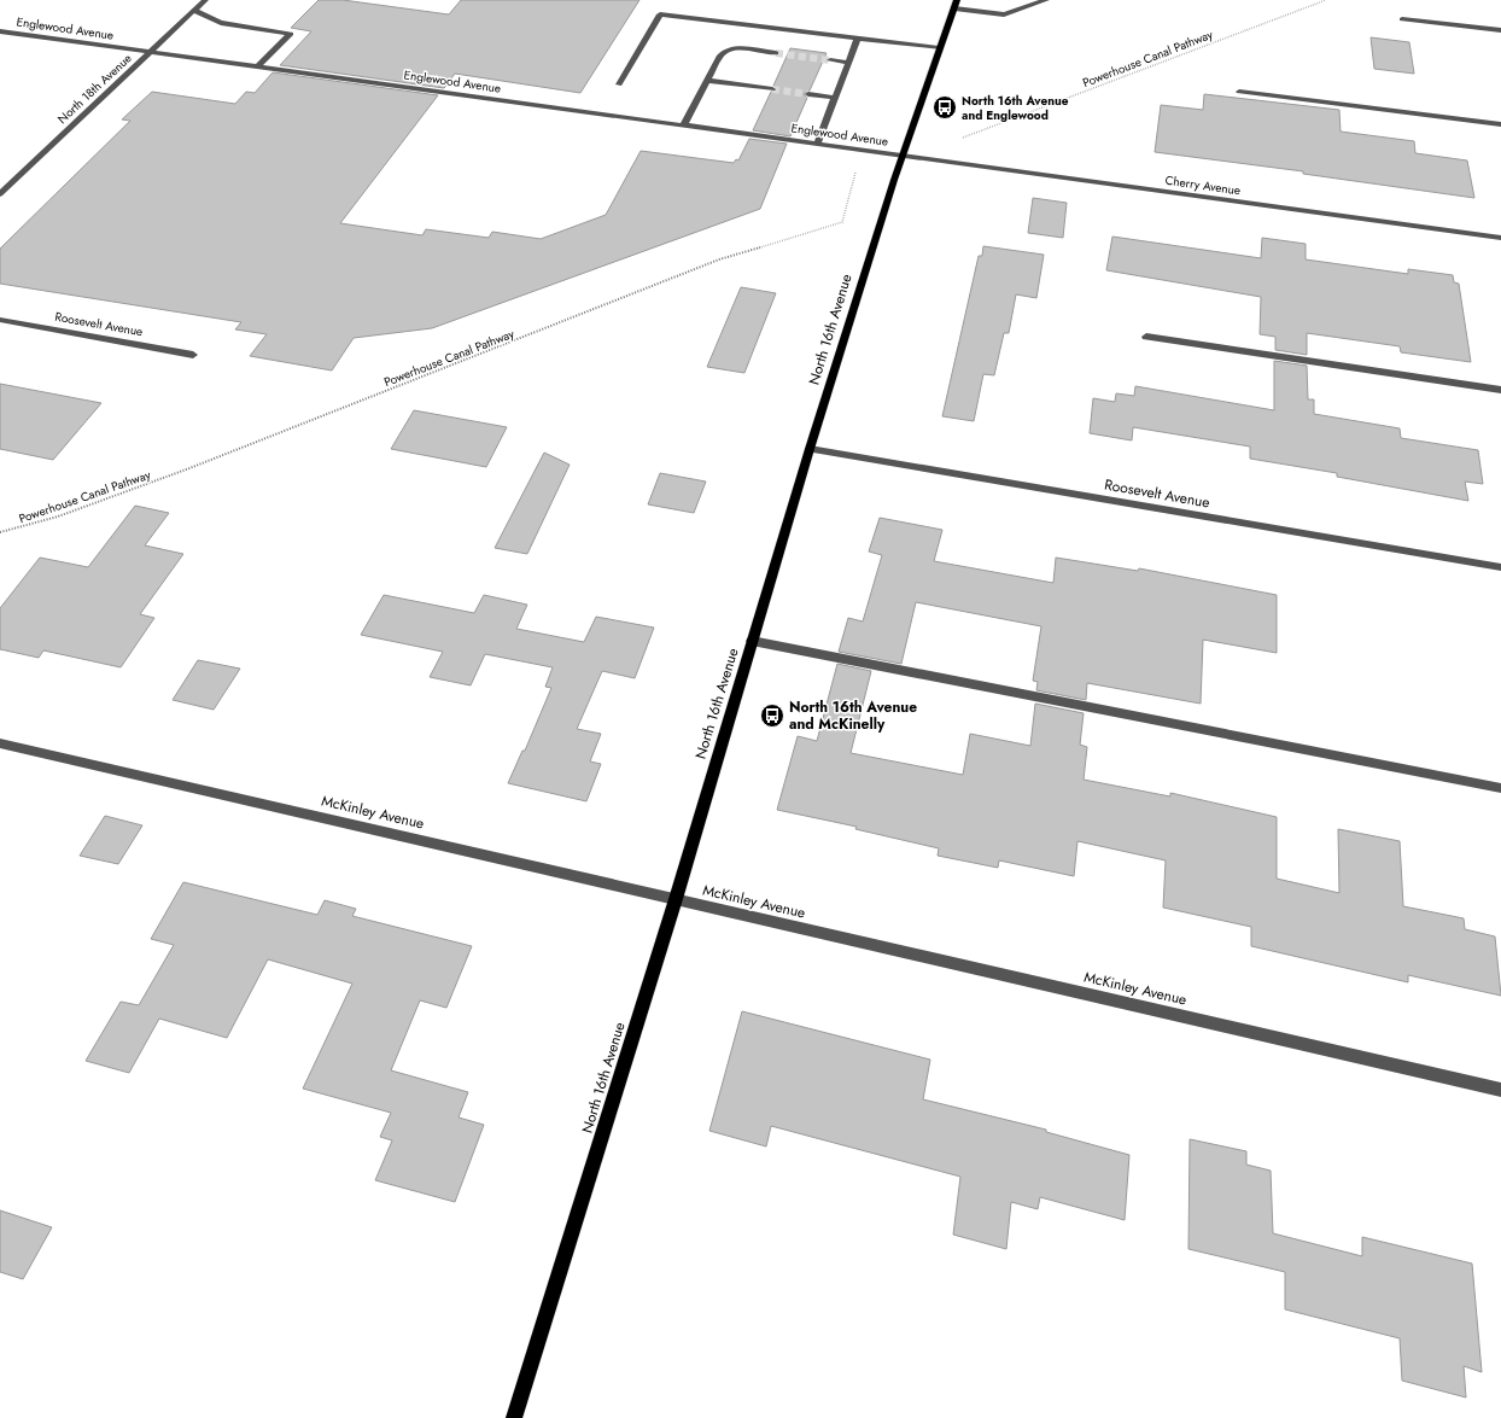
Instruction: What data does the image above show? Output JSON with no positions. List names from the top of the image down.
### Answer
{
  "streets": {
    "main road": ["North 16th Avenue"],
    "street": [
      "Englewood Avenue",
      "North 18th Avenue",
      "Cherry Avenue",
      "Roosevelt Avenue",
      "McKinley Avenue"
    ],
    "path": ["Powerhouse Canal Pathway"]
  },
  "crossings": [
    ["Englewood Avenue", "North 18th Avenue"],
    ["Englewood Avenue", "Cherry Avenue"],
    ["Englewood Avenue", "North 16th Avenue"],
    ["Cherry Avenue", "North 16th Avenue"],
    ["Roosevelt Avenue", "North 16th Avenue"],
    ["North 16th Avenue", "McKinley Avenue"]
  ],
  "places": {
    "bus stop": ["North 16th Avenue and Englewood", "North 16th Avenue and McKinelly"]
  }
}
